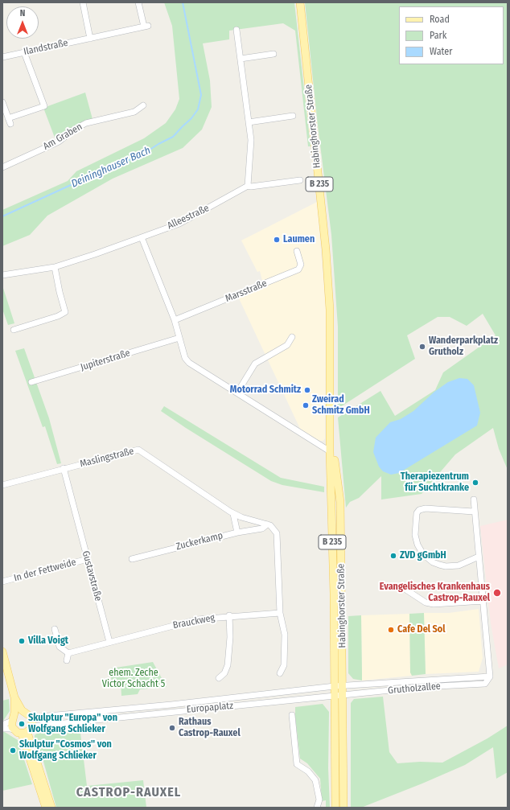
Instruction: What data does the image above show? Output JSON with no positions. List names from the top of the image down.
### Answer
{
  "streets": {
    "main road": ["Habinghorster Straße", "B 235"],
    "street": [
      "Ilandstraße",
      "Am Graben",
      "Alleestraße",
      "Marsstraße",
      "Jupiterstraße",
      "Maslingstraße",
      "Zuckerkamp",
      "In der Fettweide",
      "Gustavstraße",
      "Brauckweg",
      "Grutholzallee",
      "Europaplatz"
    ]
  },
  "crossings": [
    ["Habinghorster Straße", "Grutholzallee"],
    ["Habinghorster Straße", "Europaplatz"],
    ["Maslingstraße", "Zuckerkamp"],
    ["Maslingstraße", "Gustavstraße"],
    ["In der Fettweide", "Gustavstraße"],
    ["Gustavstraße", "Brauckweg"],
    ["Grutholzallee", "Europaplatz"]
  ],
  "districts": ["CASTROP-RAUXEL"],
  "water": ["Deininghauser Bach"],
  "parks": ["ehem. Zeche Victor Schacht 5"],
  "places": [
    "Laumen",
    "Wanderparkplatz Grutholz",
    "Motorrad Schmitz",
    "Zweirad Schmitz GmbH",
    "Therapiezentrum für Suchtkranke",
    "ZVD gGmbH",
    "Evangelisches Krankenhaus Castrop-Rauxel",
    "Cafe Del Sol",
    "Villa Voigt",
    "Skulptur \"Europa\" von Wolfgang Schlieker",
    "Rathaus Castrop-Rauxel",
    "Skulptur \"Cosmos\" von Wolfgang Schlieker"
  ],
  "legend": ["Road", "Park", "Water"],
  "north": "top"
}
